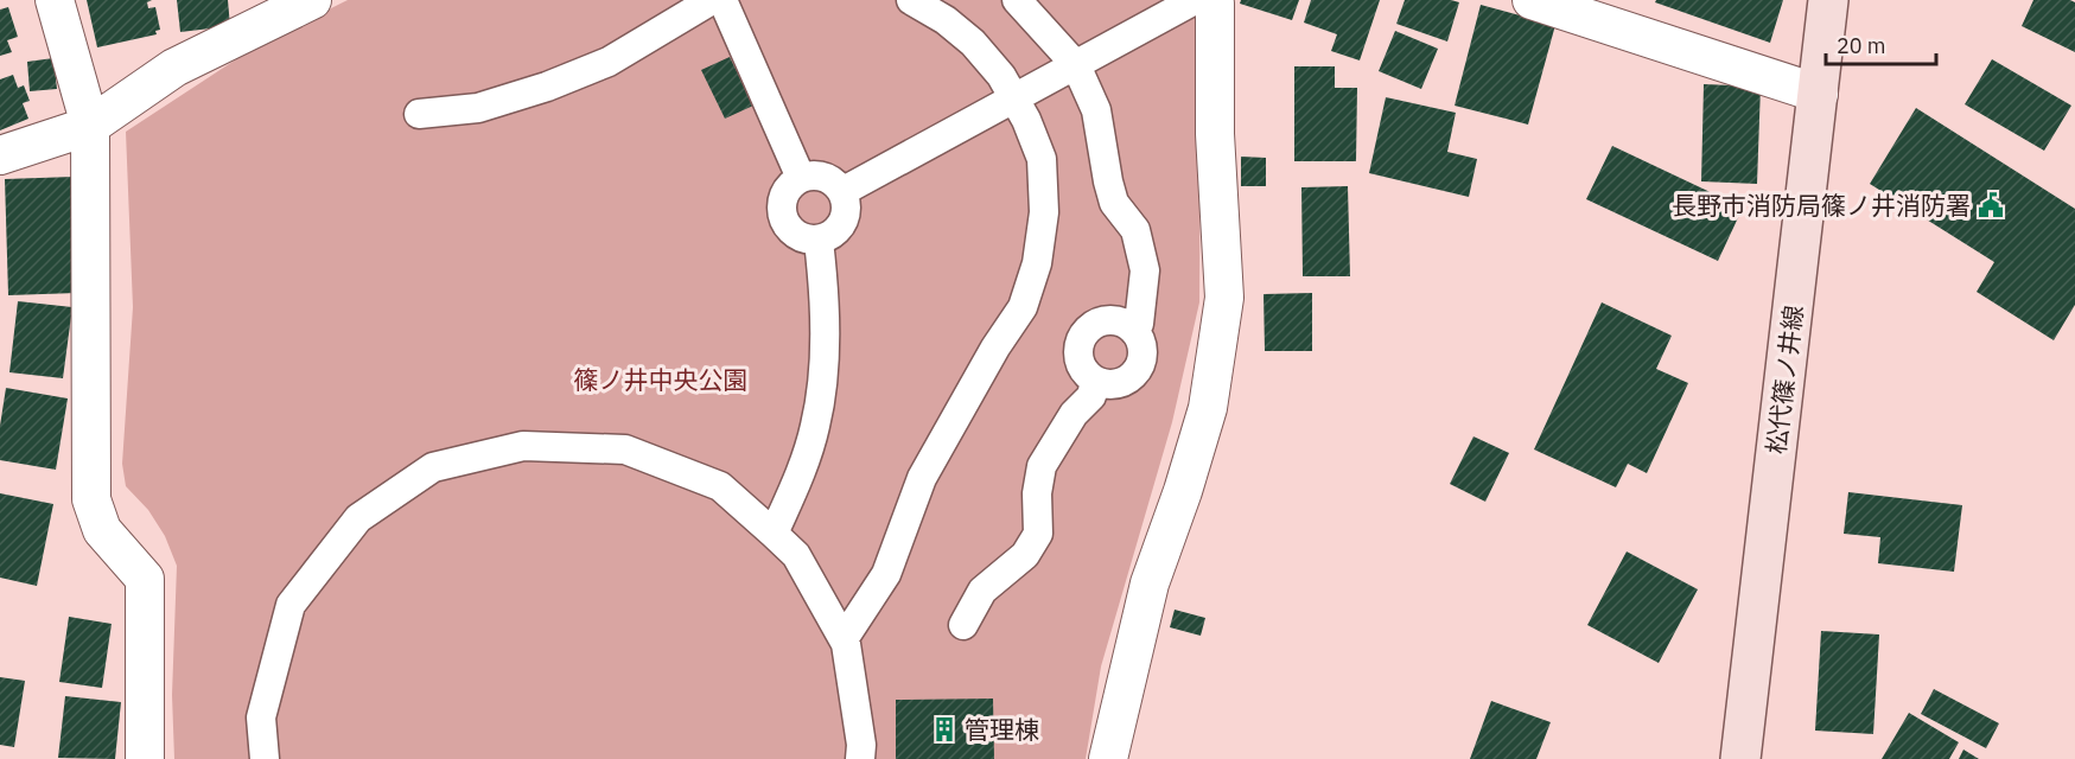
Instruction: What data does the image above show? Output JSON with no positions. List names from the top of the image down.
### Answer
{
  "streets": {
    "main road": ["松代篠ノ井線"]
  },
  "parks": ["篠ノ井中央公園"],
  "places": {
    "public building": ["長野市消防局篠ノ井消防署"],
    "building": ["管理棟"]
  },
  "scale_bar": "20 m"
}
